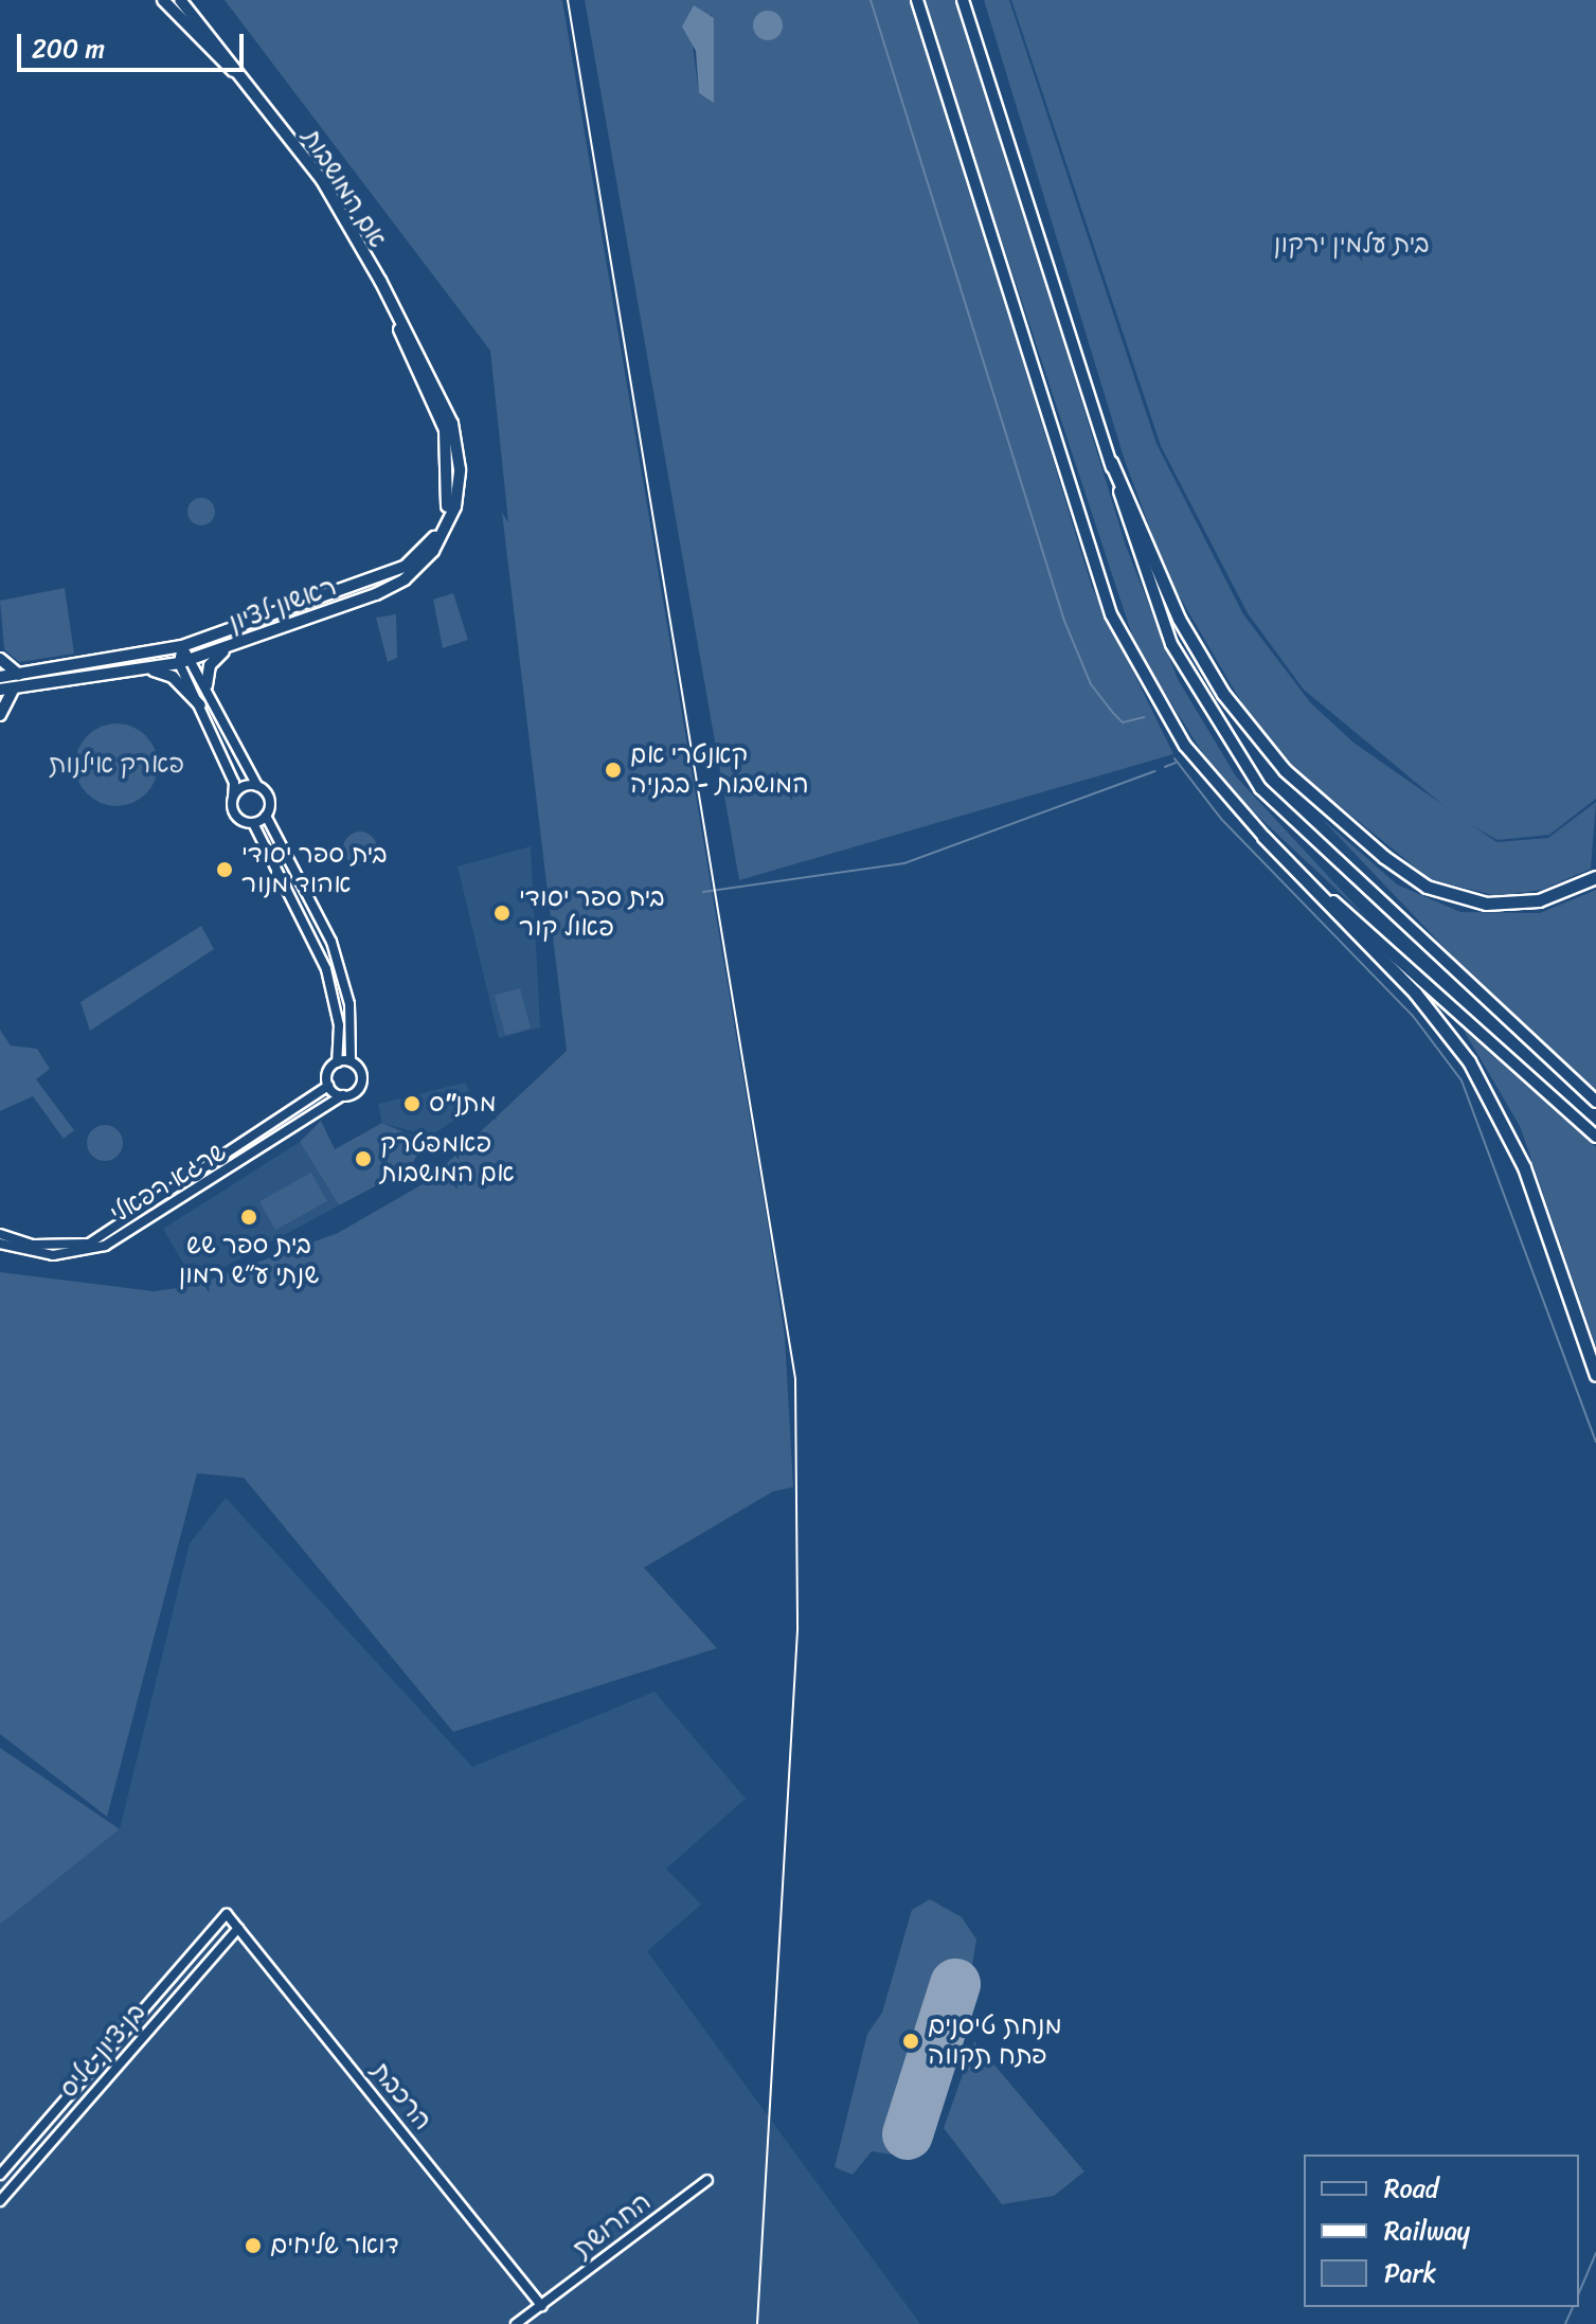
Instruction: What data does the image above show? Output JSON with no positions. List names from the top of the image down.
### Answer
{
  "streets": {
    "main road": ["אם המושבות", "ראשון לציון"],
    "street": [
      "שרגא רפאלי",
      "בן ציון גליס",
      "הרכבת",
      "החרושת"
    ]
  },
  "crossings": [
    ["אם המושבות", "ראשון לציון"],
    ["בן ציון גליס", "הרכבת"],
    ["הרכבת", "החרושת"]
  ],
  "parks": ["בית עלמין ירקון", "פארק אילנות"],
  "places": [
    "קאנטרי אם המושבות - בבניה",
    "בית ספר יסודי אהוד מנור",
    "בית ספר יסודי פאול קור",
    "מתנ\"ס",
    "פאמפטרק אם המושבות",
    "בית ספר שש שנתי ע״ש רמון",
    "מנחת טיסנים פתח תקווה",
    "דואר שליחים"
  ],
  "legend": ["Road", "Railway", "Park"],
  "scale_bar": "200 m"
}
